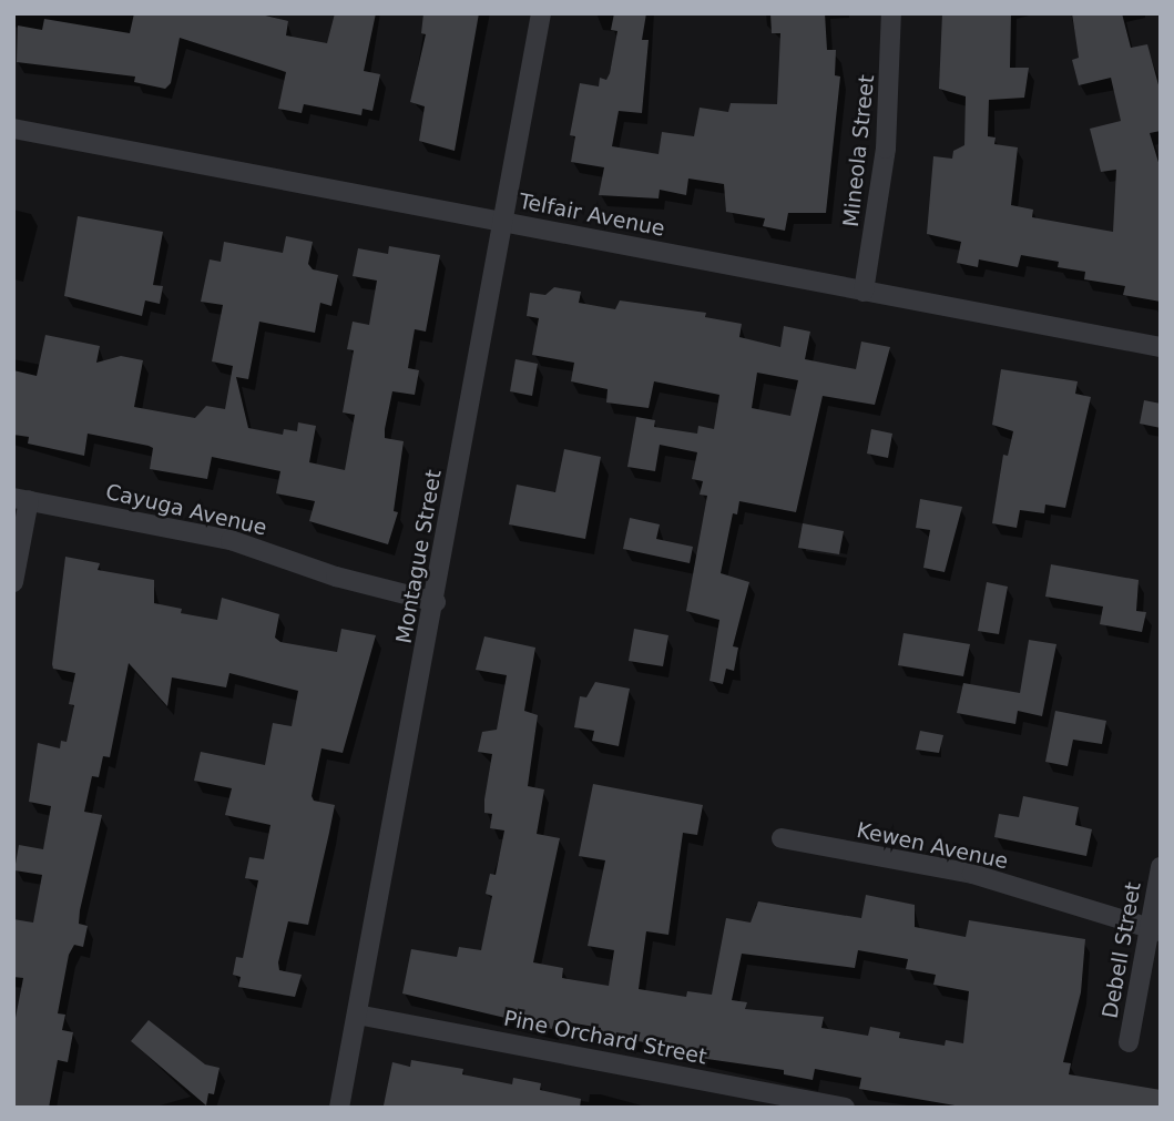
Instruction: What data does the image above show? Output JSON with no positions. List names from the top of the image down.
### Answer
{
  "streets": {
    "street": [
      "Mineola Street",
      "Telfair Avenue",
      "Cayuga Avenue",
      "Montague Street",
      "Kewen Avenue",
      "Debell Street",
      "Pine Orchard Street"
    ]
  },
  "crossings": [
    ["Mineola Street", "Telfair Avenue"],
    ["Telfair Avenue", "Montague Street"],
    ["Cayuga Avenue", "Montague Street"],
    ["Montague Street", "Pine Orchard Street"],
    ["Kewen Avenue", "Debell Street"]
  ]
}
